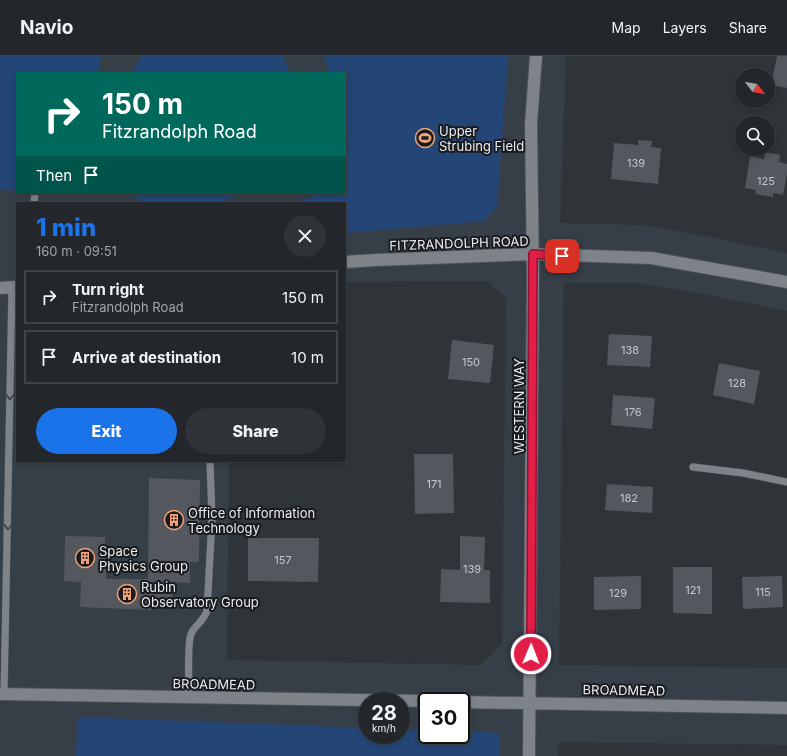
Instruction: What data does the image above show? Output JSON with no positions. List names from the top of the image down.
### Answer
{
  "streets": {
    "street": ["FITZRANDOLPH ROAD", "WESTERN WAY", "BROADMEAD"]
  },
  "crossings": [
    ["FITZRANDOLPH ROAD", "WESTERN WAY"],
    ["WESTERN WAY", "BROADMEAD"]
  ],
  "places": {
    "sports": ["Upper Strubing Field"],
    "building": ["Office of Information Technology", "Space Physics Group", "Rubin Observatory Group"]
  },
  "house_numbers": [
    "139",
    "125",
    "138",
    "150",
    "128",
    "176",
    "171",
    "182",
    "157",
    "139",
    "121",
    "115",
    "129"
  ],
  "north": "bottom right",
  "page": {
    "header": "Navio",
    "nav": ["Map", "Layers", "Share"],
    "turn": ["150 m", "Fitzrandolph Road"],
    "then": "Then",
    "heading": ["1 min", "160 m · 09:51"],
    "list": [
      {
        "name": "Turn right",
        "note": "Fitzrandolph Road",
        "value": "150 m"
      },
      {
        "name": "Arrive at destination",
        "value": "10 m"
      }
    ],
    "buttons": ["Exit", "Share"],
    "speed": "28 km/h",
    "limit": "30"
  }
}
